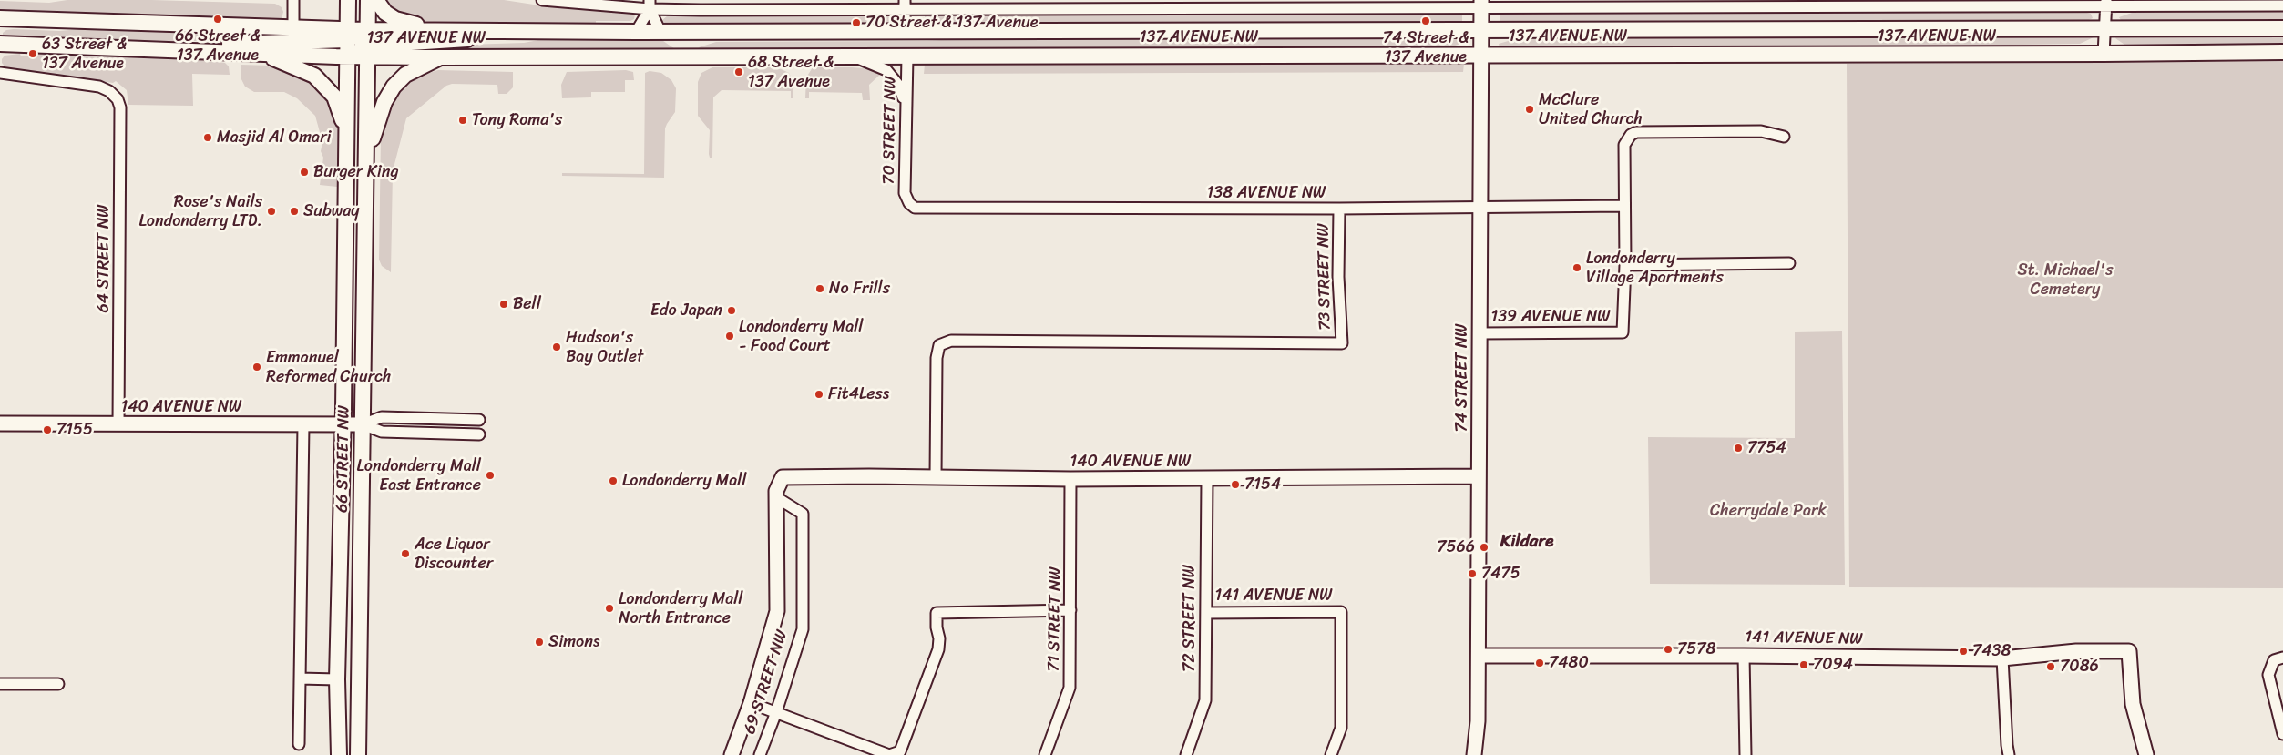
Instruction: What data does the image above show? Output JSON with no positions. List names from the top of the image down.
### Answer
{
  "streets": {
    "main road": ["137 AVENUE NW", "66 STREET NW"],
    "street": [
      "70 STREET NW",
      "138 AVENUE NW",
      "64 STREET NW",
      "73 STREET NW",
      "139 AVENUE NW",
      "74 STREET NW",
      "140 AVENUE NW",
      "141 AVENUE NW",
      "72 STREET NW",
      "71 STREET NW",
      "69 STREET NW"
    ]
  },
  "crossings": [
    ["137 AVENUE NW", "70 STREET NW"],
    ["137 AVENUE NW", "74 STREET NW"],
    ["137 AVENUE NW", "66 STREET NW"],
    ["70 STREET NW", "138 AVENUE NW"],
    ["138 AVENUE NW", "73 STREET NW"],
    ["138 AVENUE NW", "74 STREET NW"],
    ["64 STREET NW", "140 AVENUE NW"],
    ["73 STREET NW", "140 AVENUE NW"],
    ["139 AVENUE NW", "74 STREET NW"],
    ["74 STREET NW", "140 AVENUE NW"],
    ["74 STREET NW", "141 AVENUE NW"],
    ["140 AVENUE NW", "66 STREET NW"],
    ["140 AVENUE NW", "72 STREET NW"],
    ["140 AVENUE NW", "71 STREET NW"],
    ["140 AVENUE NW", "69 STREET NW"],
    ["141 AVENUE NW", "72 STREET NW"]
  ],
  "districts": ["Kildare"],
  "parks": ["St. Michael's Cemetery", "Cherrydale Park"],
  "places": [
    "66 Street & 137 Avenue",
    "74 Street & 137 Avenue",
    "70 Street & 137 Avenue",
    "63 Street & 137 Avenue",
    "68 Street & 137 Avenue",
    "McClure United Church",
    "Tony Roma's",
    "Masjid Al Omari",
    "Burger King",
    "Rose's Nails Londonderry LTD.",
    "Subway",
    "Londonderry Village Apartments",
    "No Frills",
    "Bell",
    "Edo Japan",
    "Londonderry Mall - Food Court",
    "Hudson's Bay Outlet",
    "Emmanuel Reformed Church",
    "Fit4Less",
    "7155",
    "7754",
    "Londonderry Mall East Entrance",
    "Londonderry Mall",
    "7154",
    "7566",
    "Ace Liquor Discounter",
    "7475",
    "Londonderry Mall North Entrance",
    "Simons",
    "7578",
    "7438",
    "7480",
    "7094",
    "7086"
  ]
}
